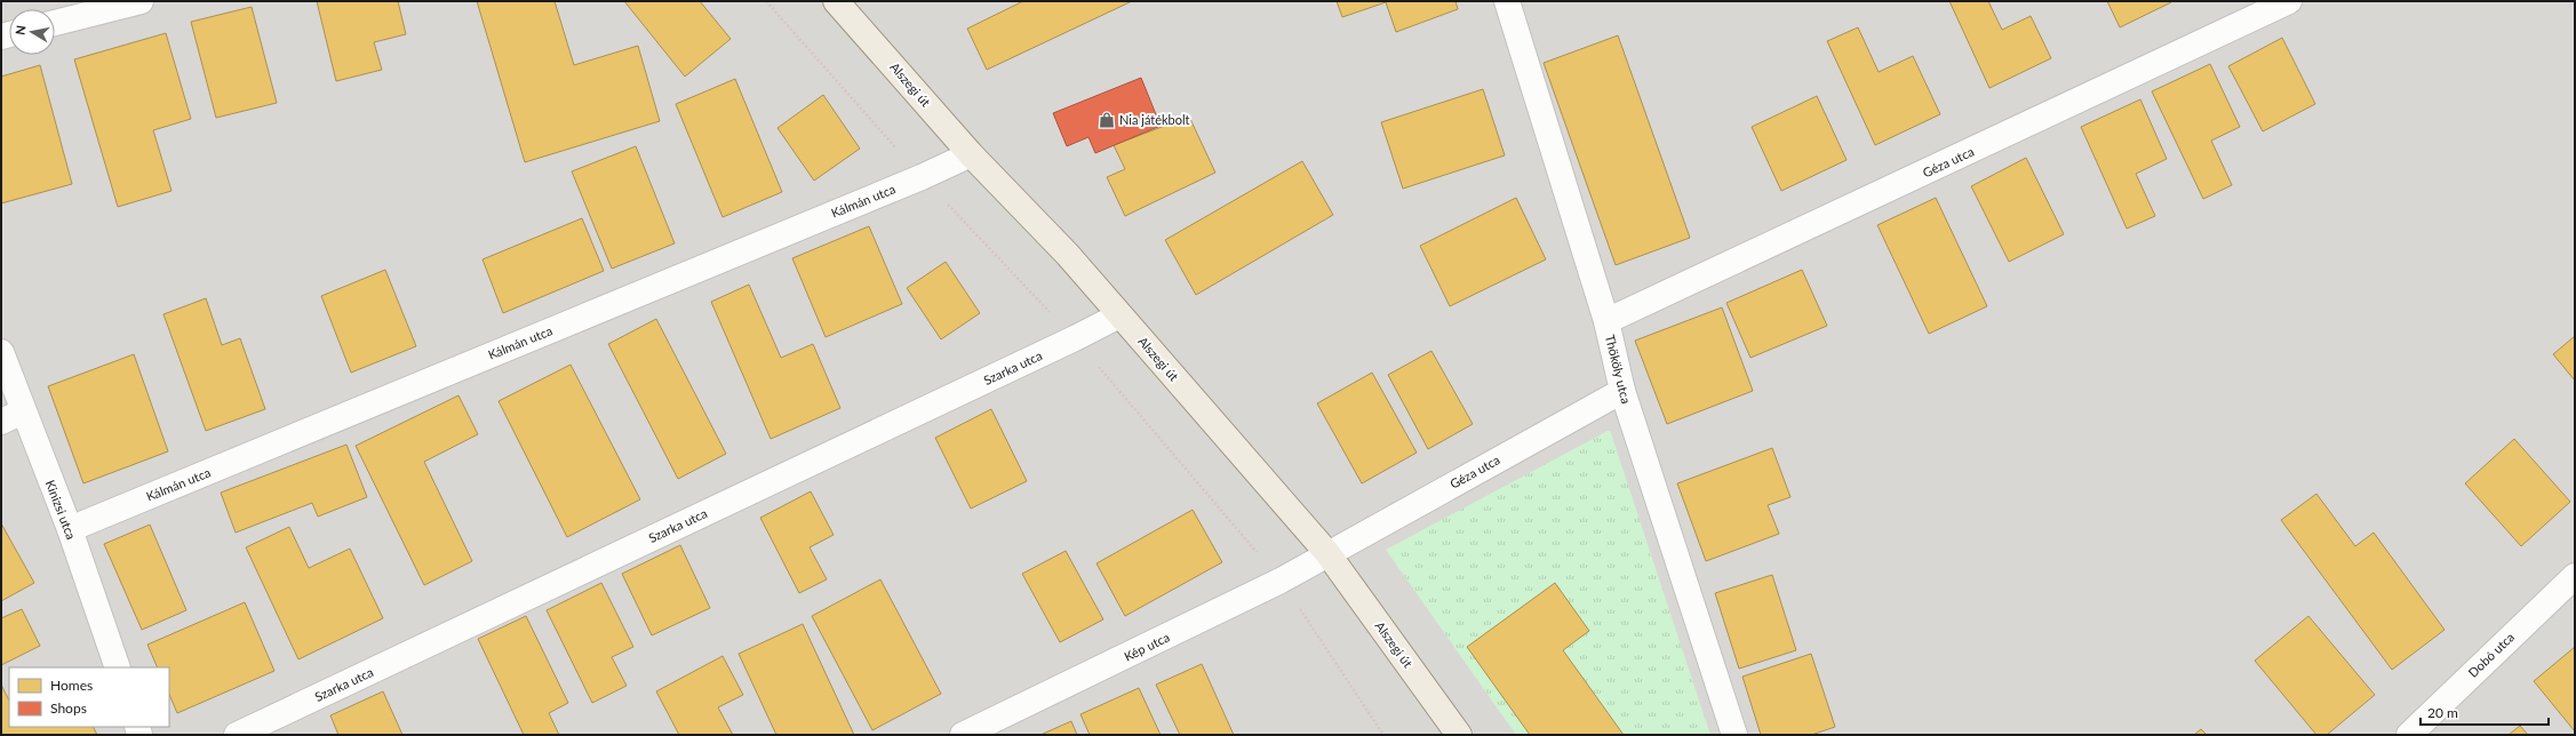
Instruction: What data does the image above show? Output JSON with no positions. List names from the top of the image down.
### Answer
{
  "streets": {
    "main road": ["Alszegi út"],
    "street": [
      "Géza utca",
      "Kálmán utca",
      "Szarka utca",
      "Thököly utca",
      "Kinizsi utca",
      "Kép utca",
      "Dobó utca"
    ]
  },
  "crossings": [
    ["Alszegi út", "Géza utca"],
    ["Alszegi út", "Kálmán utca"],
    ["Alszegi út", "Szarka utca"],
    ["Alszegi út", "Kép utca"],
    ["Géza utca", "Thököly utca"],
    ["Géza utca", "Kép utca"],
    ["Kálmán utca", "Kinizsi utca"]
  ],
  "places": {
    "shop": ["Nia játékbolt"]
  },
  "legend": ["Homes", "Shops"],
  "scale_bar": "20 m",
  "north": "left"
}
